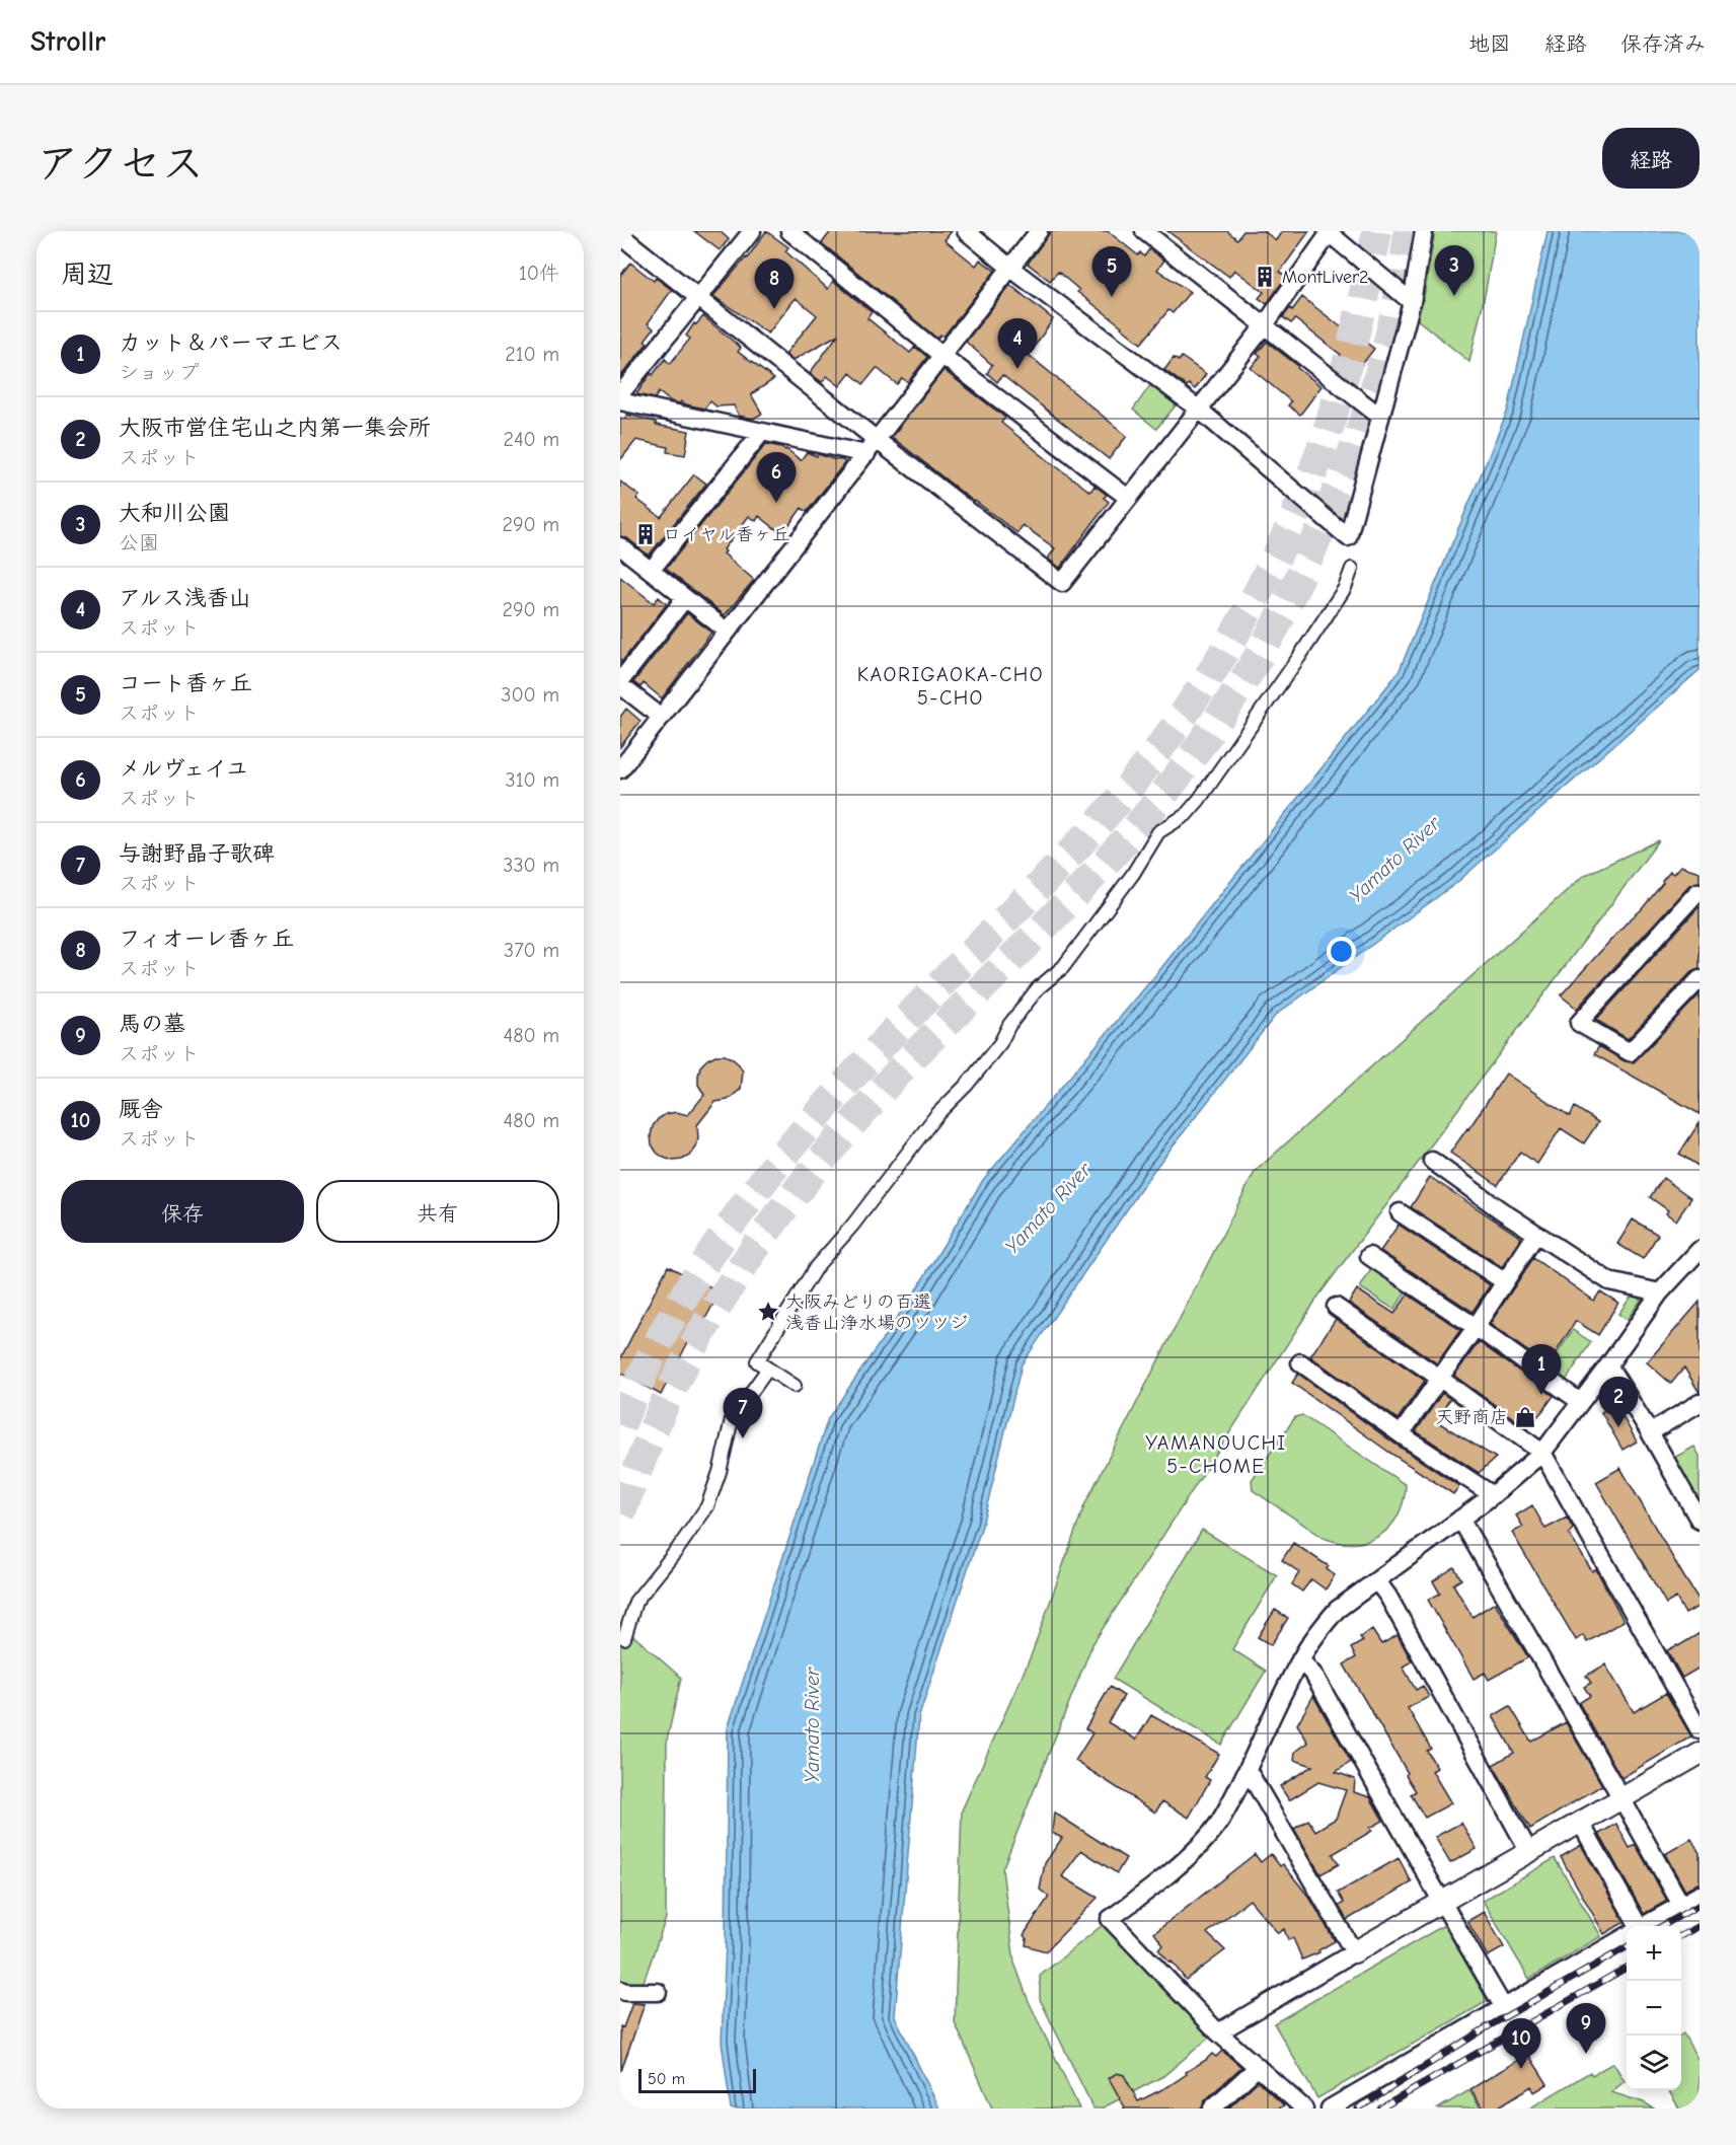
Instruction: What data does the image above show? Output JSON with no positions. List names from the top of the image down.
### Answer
{
  "districts": ["KAORIGAOKA-CHO 5-CHO", "YAMANOUCHI 5-CHOME"],
  "water": ["Yamato River"],
  "places": {
    "building": ["MontLiver2", "ロイヤル香ヶ丘"],
    "place": ["大阪みどりの百選 浅香山浄水場のツツジ"],
    "shop": ["天野商店"]
  },
  "scale_bar": "50 m",
  "page": {
    "header": "Strollr",
    "nav": ["地図", "経路", "保存済み"],
    "title": "アクセス",
    "buttons": [
      "経路",
      ["保存", "共有"]
    ],
    "heading": ["周辺", "10件"],
    "pins": [
      "3",
      "5",
      "8",
      "4",
      "6",
      "1",
      "2",
      "7",
      "9",
      "10"
    ],
    "list": [
      {
        "mark": "1",
        "name": "カット＆パーマエビス",
        "note": "ショップ",
        "value": "210 m"
      },
      {
        "mark": "2",
        "name": "大阪市営住宅山之内第一集会所",
        "note": "スポット",
        "value": "240 m"
      },
      {
        "mark": "3",
        "name": "大和川公園",
        "note": "公園",
        "value": "290 m"
      },
      {
        "mark": "4",
        "name": "アルス浅香山",
        "note": "スポット",
        "value": "290 m"
      },
      {
        "mark": "5",
        "name": "コート香ヶ丘",
        "note": "スポット",
        "value": "300 m"
      },
      {
        "mark": "6",
        "name": "メルヴェイユ",
        "note": "スポット",
        "value": "310 m"
      },
      {
        "mark": "7",
        "name": "与謝野晶子歌碑",
        "note": "スポット",
        "value": "330 m"
      },
      {
        "mark": "8",
        "name": "フィオーレ香ヶ丘",
        "note": "スポット",
        "value": "370 m"
      },
      {
        "mark": "9",
        "name": "馬の墓",
        "note": "スポット",
        "value": "480 m"
      },
      {
        "mark": "10",
        "name": "厩舎",
        "note": "スポット",
        "value": "480 m"
      }
    ],
    "map_buttons": ["+", "−"],
    "scale": "50 m"
  }
}
